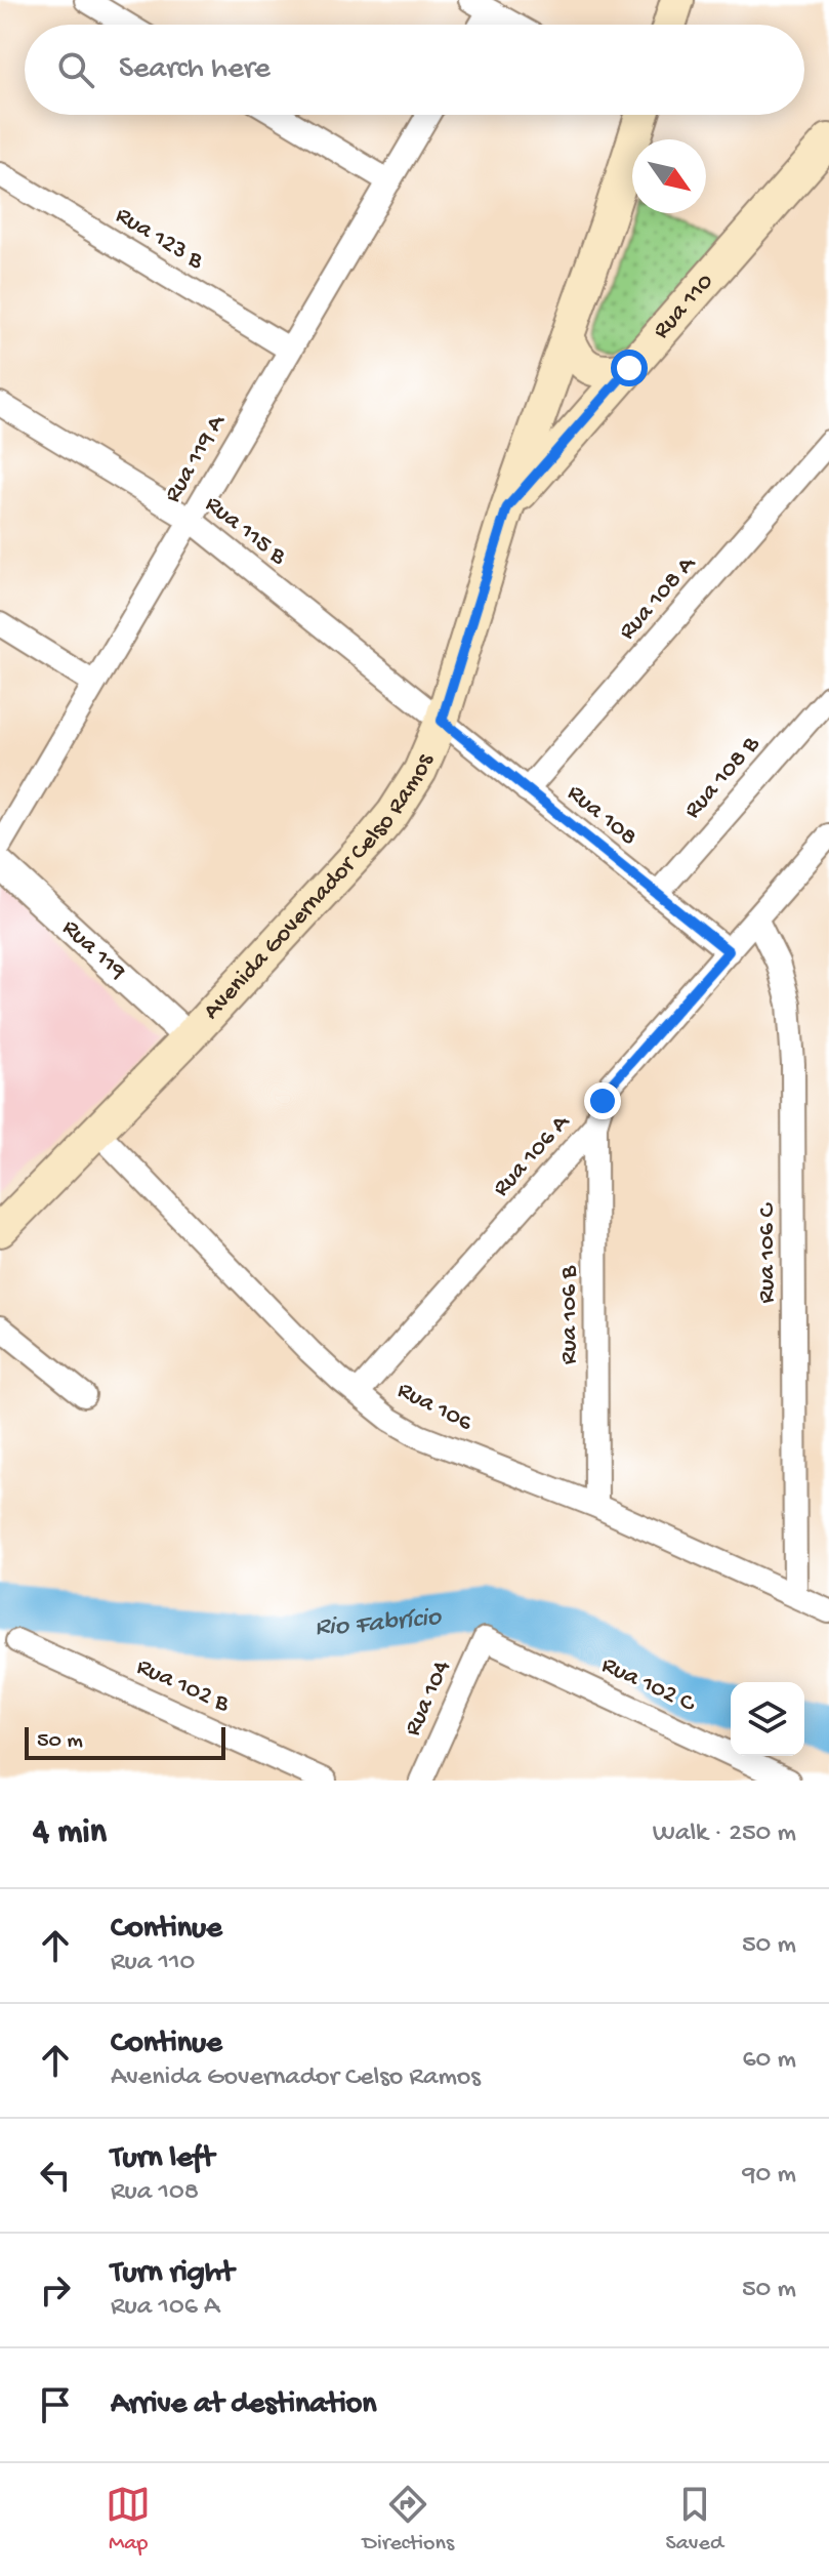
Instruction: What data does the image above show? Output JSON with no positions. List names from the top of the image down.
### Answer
{
  "streets": {
    "main road": ["Rua 110", "Avenida Governador Celso Ramos"],
    "street": [
      "Rua 123 B",
      "Rua 119 A",
      "Rua 115 B",
      "Rua 108 A",
      "Rua 108 B",
      "Rua 108",
      "Rua 119",
      "Rua 106 A",
      "Rua 106 C",
      "Rua 106 B",
      "Rua 106",
      "Rua 102 C",
      "Rua 102 B",
      "Rua 104"
    ]
  },
  "crossings": [
    ["Rua 123 B", "Rua 119 A"],
    ["Rua 110", "Avenida Governador Celso Ramos"],
    ["Rua 119 A", "Rua 115 B"],
    ["Rua 115 B", "Rua 108"],
    ["Rua 115 B", "Avenida Governador Celso Ramos"],
    ["Rua 108 A", "Rua 108"],
    ["Rua 108 B", "Rua 108"],
    ["Rua 108", "Avenida Governador Celso Ramos"],
    ["Rua 108", "Rua 106 A"],
    ["Avenida Governador Celso Ramos", "Rua 119"],
    ["Avenida Governador Celso Ramos", "Rua 106"],
    ["Rua 106 A", "Rua 106 C"],
    ["Rua 106 A", "Rua 106 B"],
    ["Rua 106 A", "Rua 106"],
    ["Rua 106 C", "Rua 106"],
    ["Rua 106 B", "Rua 106"],
    ["Rua 102 C", "Rua 104"]
  ],
  "water": ["Rio Fabrício"],
  "scale_bar": "50 m",
  "north": "bottom right",
  "page": {
    "search": "Search here",
    "scale": "50 m",
    "heading": ["4 min", "Walk · 250 m"],
    "list": [
      ["Continue", "Rua 110", "50 m"],
      ["Continue", "Avenida Governador Celso Ramos", "60 m"],
      ["Turn left", "Rua 108", "90 m"],
      ["Turn right", "Rua 106 A", "50 m"],
      "Arrive at destination"
    ],
    "nav": ["Map", "Directions", "Saved"]
  }
}
